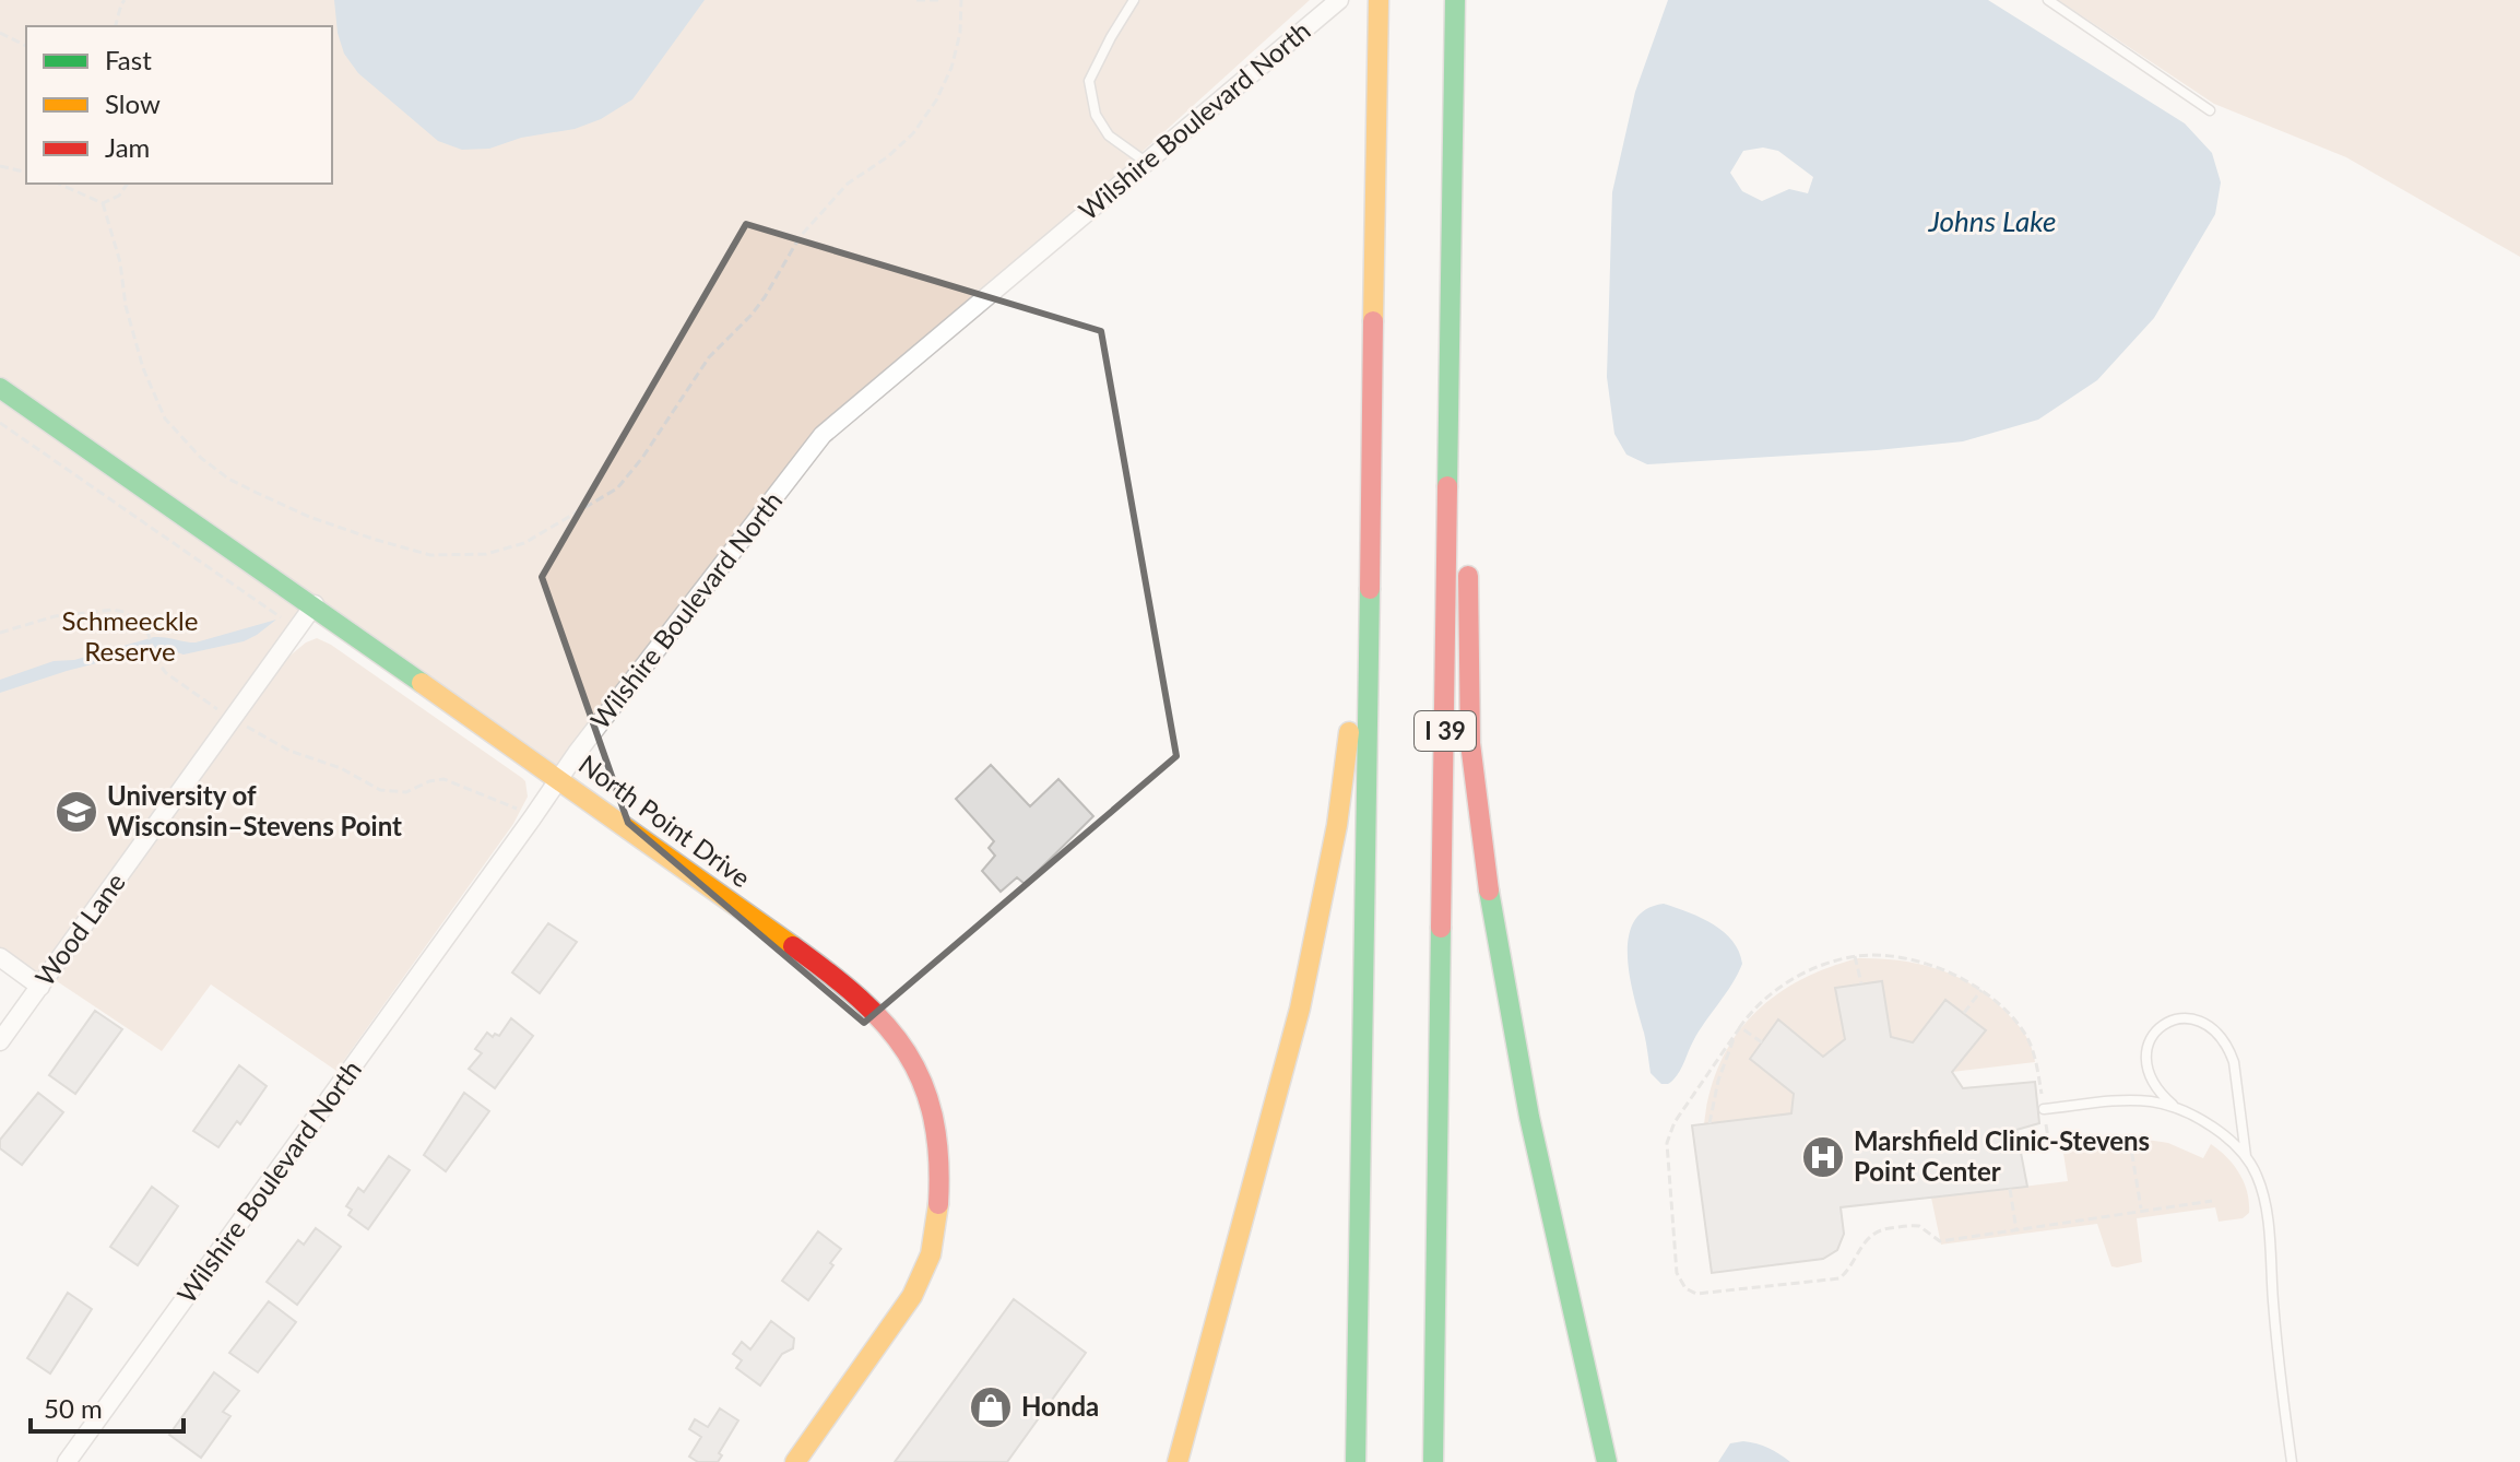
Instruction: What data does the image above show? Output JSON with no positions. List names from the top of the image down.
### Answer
{
  "streets": {
    "main road": ["I 39", "North Point Drive"],
    "street": ["Wilshire Boulevard North", "Wood Lane"]
  },
  "crossings": [
    ["Wilshire Boulevard North", "North Point Drive"],
    ["North Point Drive", "Wood Lane"]
  ],
  "water": ["Johns Lake"],
  "parks": ["Schmeeckle Reserve"],
  "places": {
    "school or university": ["University of Wisconsin–Stevens Point"],
    "hospital": ["Marshfield Clinic-Stevens Point Center"],
    "shop": ["Honda"]
  },
  "legend": ["Fast", "Slow", "Jam"],
  "scale_bar": "50 m"
}
